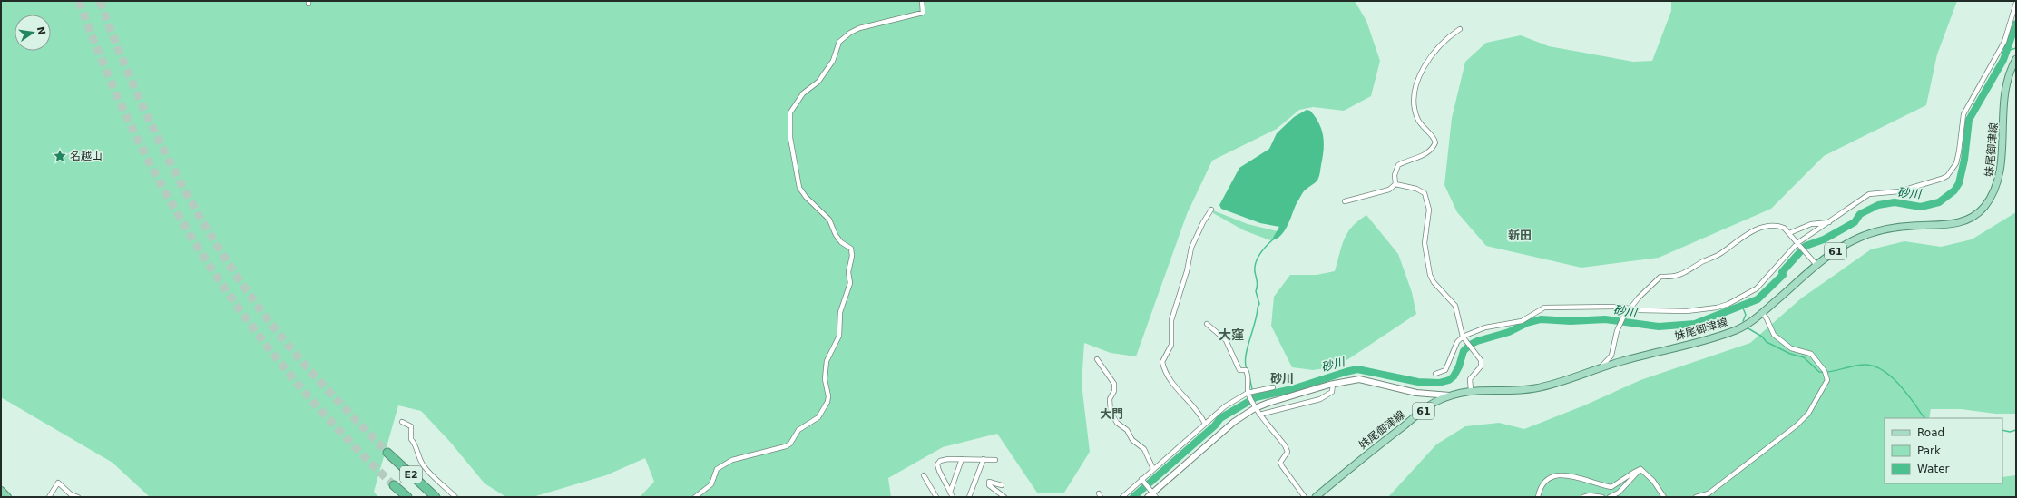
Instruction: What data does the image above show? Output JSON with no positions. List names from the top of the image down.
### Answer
{
  "streets": {
    "highway": ["E2"],
    "main road": ["妹尾御津線", "61"]
  },
  "districts": [
    "新田",
    "大窪",
    "砂川",
    "大門"
  ],
  "water": ["砂川"],
  "places": {
    "place": ["名越山"]
  },
  "legend": ["Road", "Park", "Water"],
  "north": "right"
}
